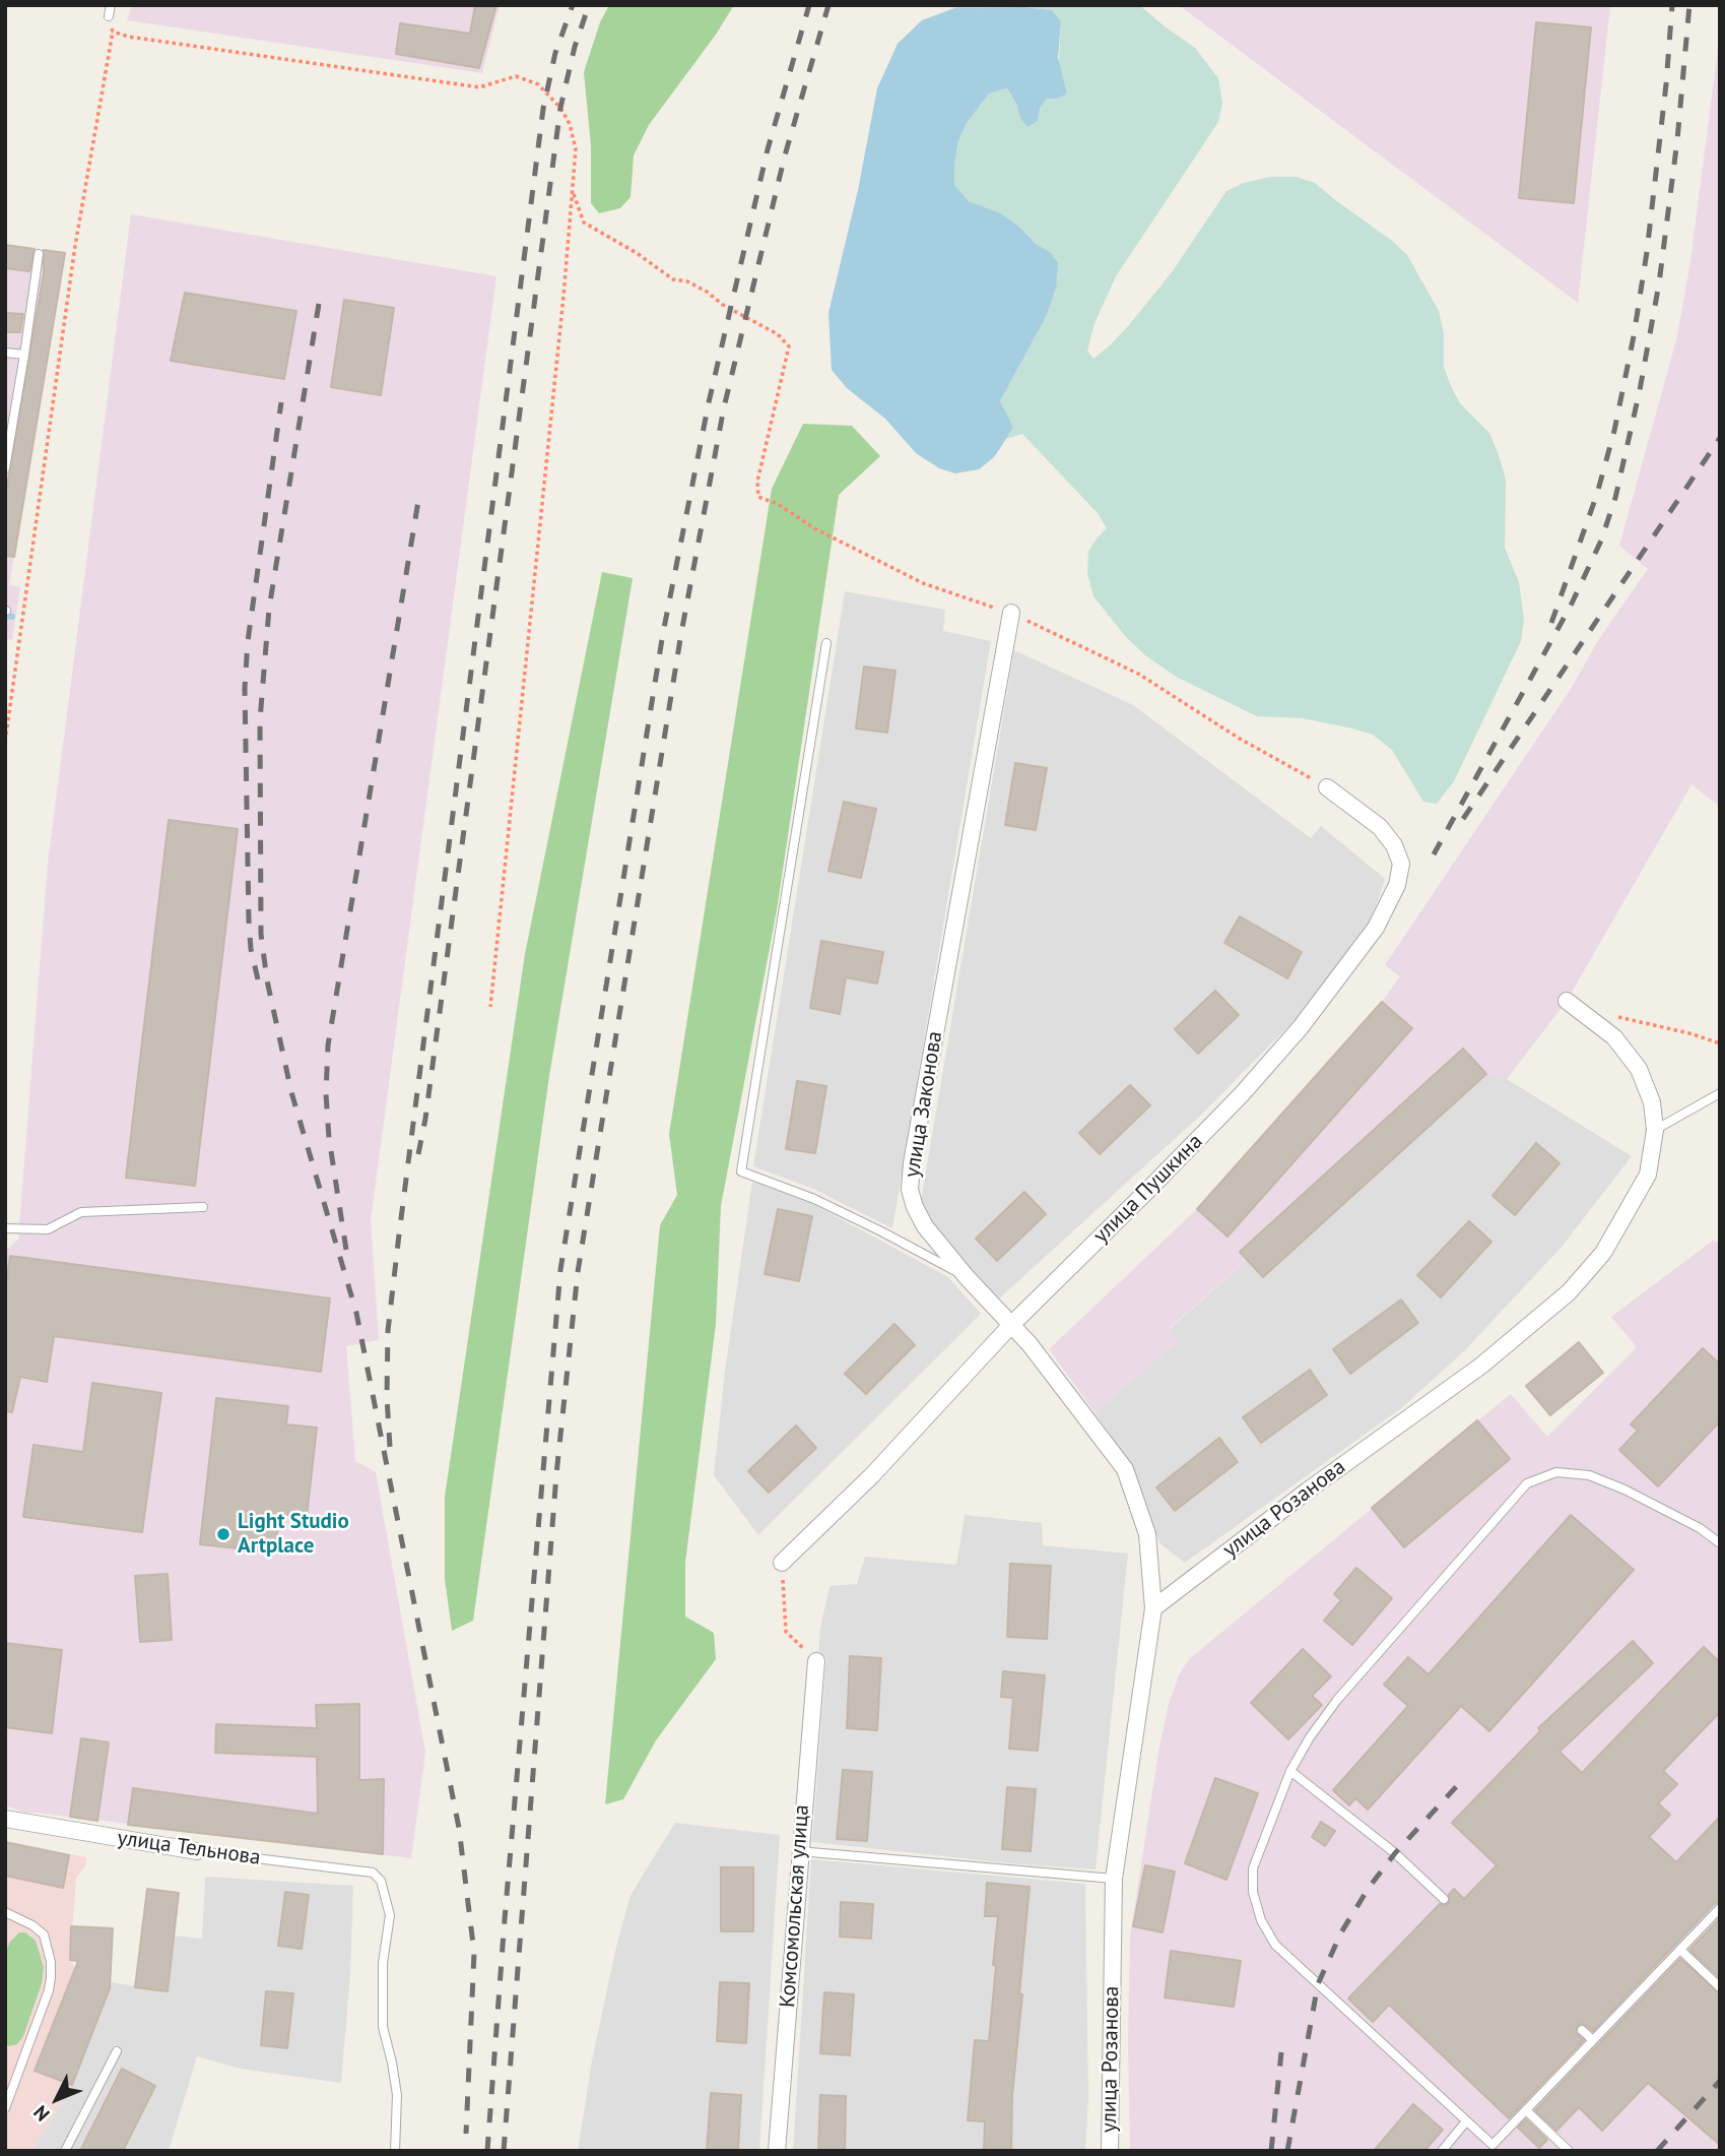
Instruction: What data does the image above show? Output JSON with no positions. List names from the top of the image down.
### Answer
{
  "streets": {
    "street": [
      "улица Законова",
      "улица Пушкина",
      "улица Розанова",
      "улица Тельнова",
      "Комсомольская улица"
    ]
  },
  "crossings": [
    ["улица Законова", "улица Пушкина"],
    ["улица Законова", "улица Розанова"]
  ],
  "places": ["Light Studio Artplace"],
  "north": "bottom left"
}
